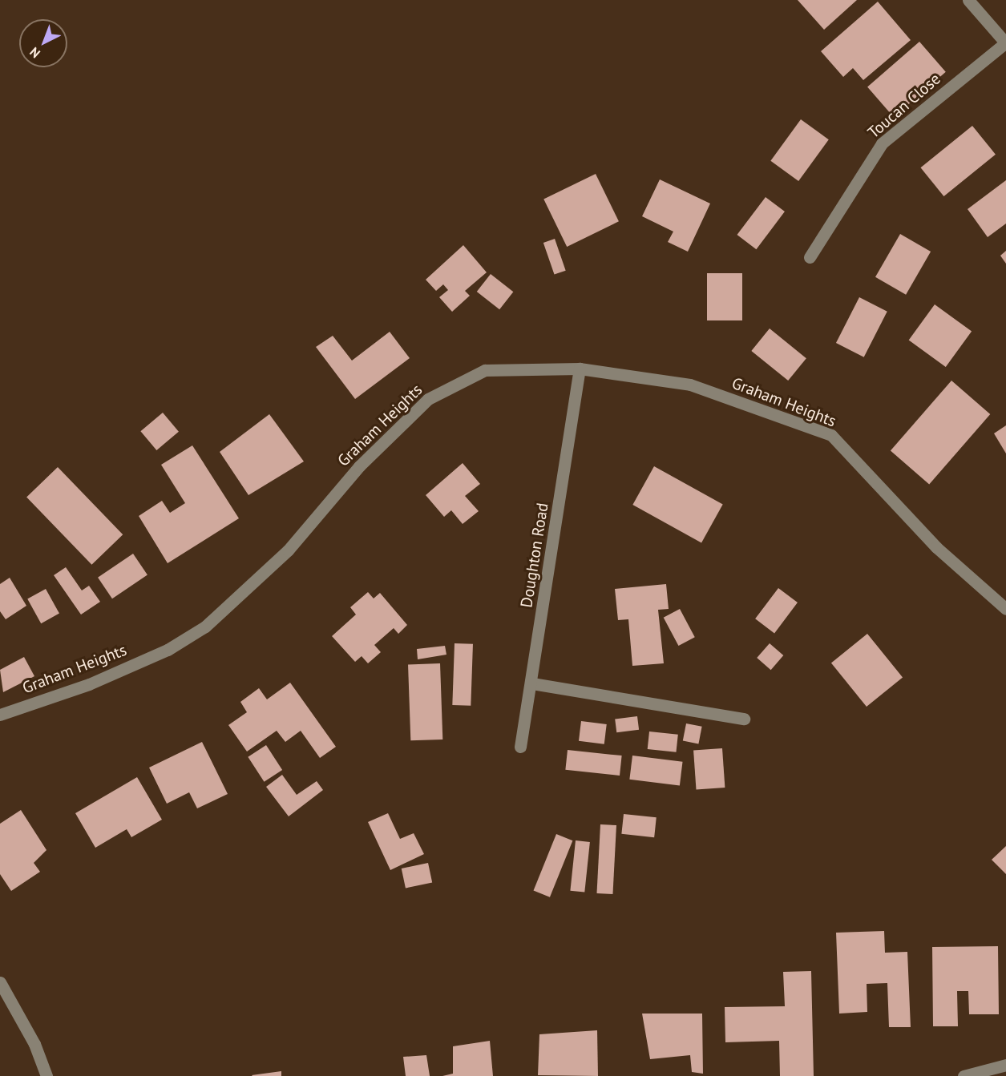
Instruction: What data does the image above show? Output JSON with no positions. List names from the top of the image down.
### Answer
{
  "streets": {
    "street": ["Toucan Close", "Graham Heights", "Doughton Road"]
  },
  "crossings": [
    ["Graham Heights", "Doughton Road"]
  ],
  "north": "bottom left"
}
